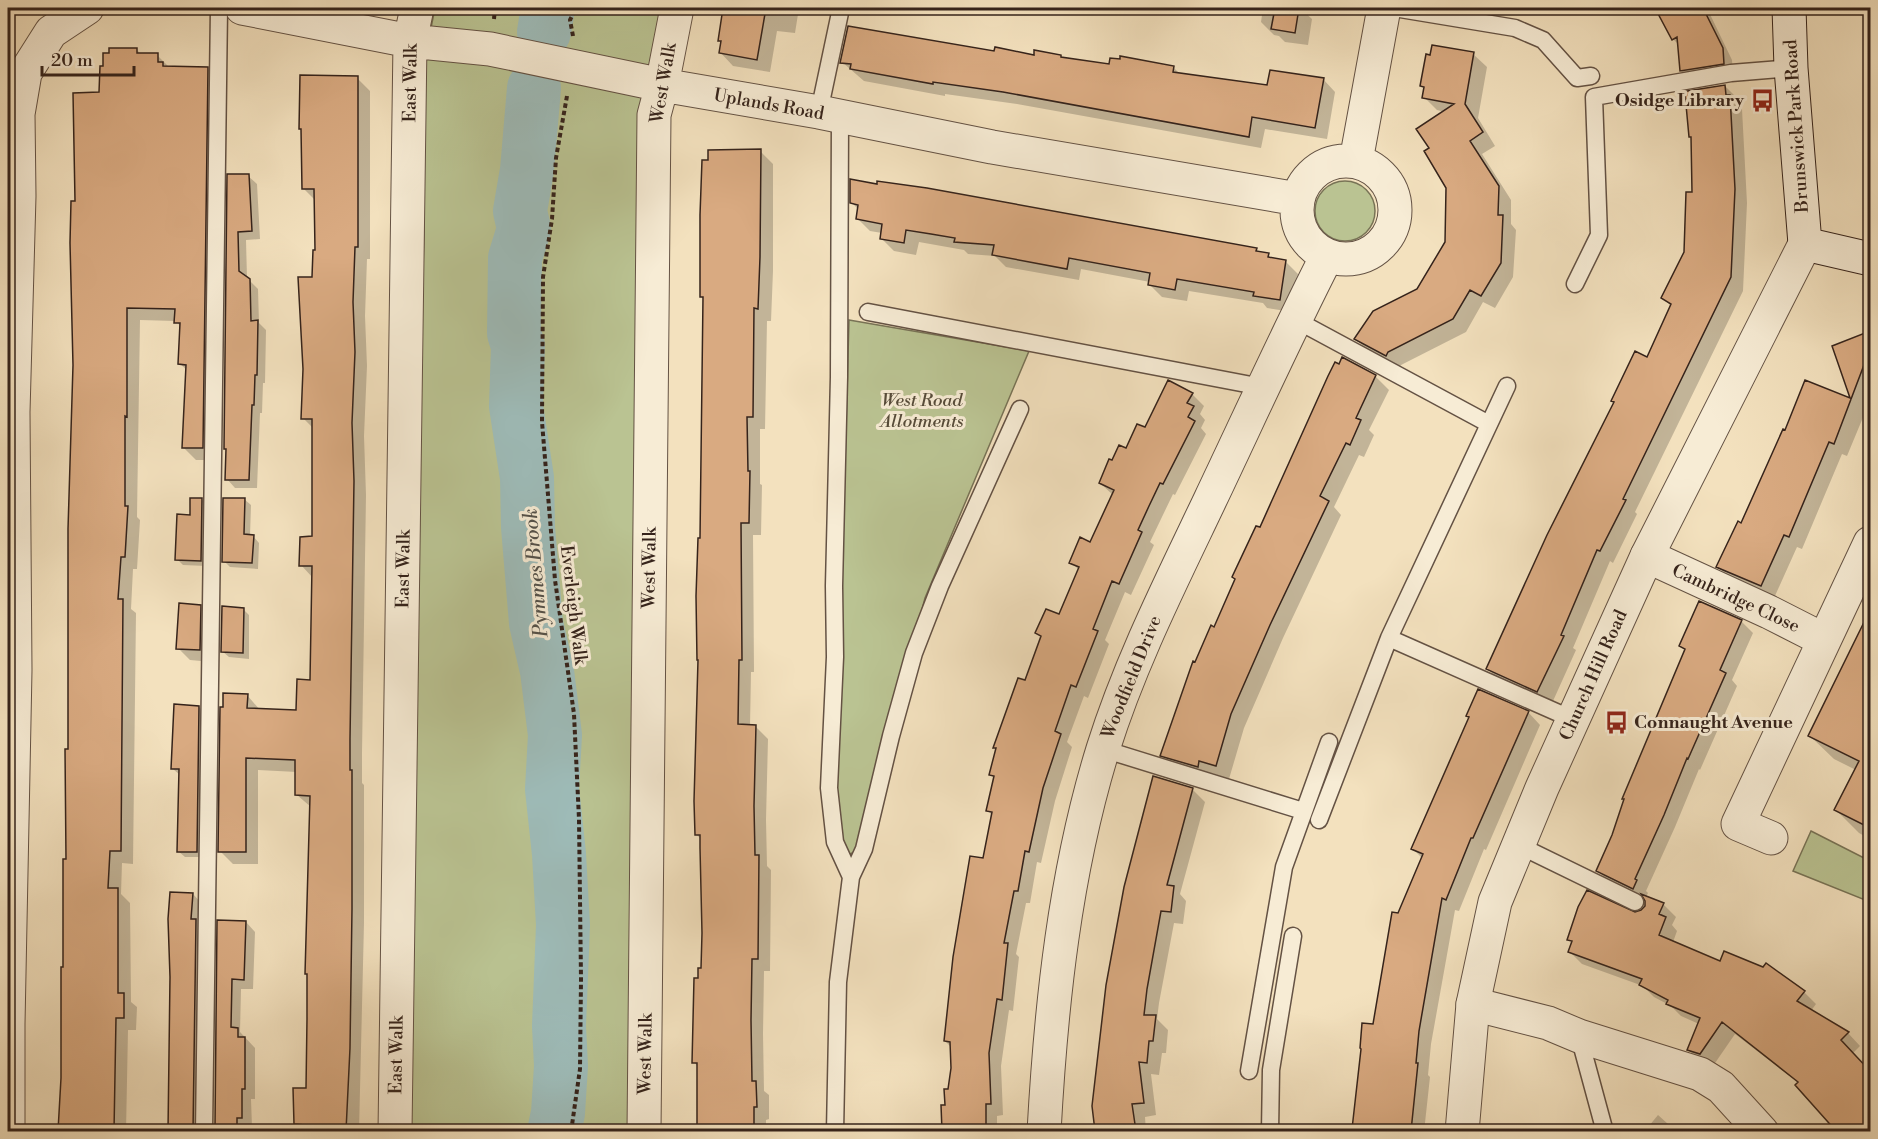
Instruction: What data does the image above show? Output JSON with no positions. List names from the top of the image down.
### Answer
{
  "streets": {
    "street": [
      "East Walk",
      "West Walk",
      "Uplands Road",
      "Brunswick Park Road",
      "Cambridge Close",
      "Church Hill Road",
      "Woodfield Drive"
    ],
    "path": ["Everleigh Walk"]
  },
  "crossings": [
    ["East Walk", "Uplands Road"],
    ["West Walk", "Uplands Road"],
    ["Uplands Road", "Everleigh Walk"],
    ["Uplands Road", "Woodfield Drive"],
    ["Brunswick Park Road", "Church Hill Road"],
    ["Cambridge Close", "Church Hill Road"]
  ],
  "water": ["Pymmes Brook"],
  "parks": ["West Road Allotments"],
  "places": {
    "bus stop": ["Osidge Library", "Connaught Avenue"]
  },
  "scale_bar": "20 m"
}
